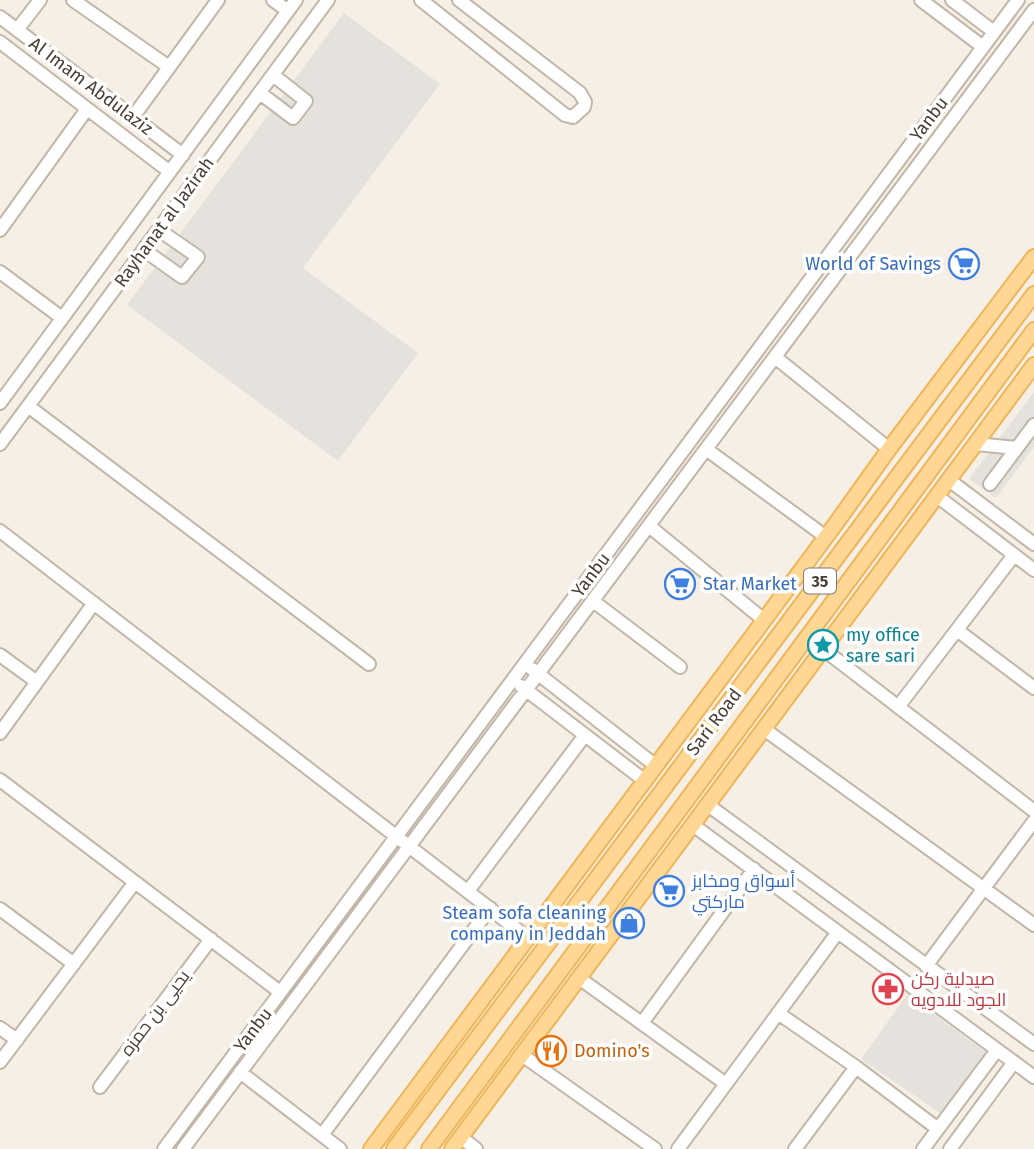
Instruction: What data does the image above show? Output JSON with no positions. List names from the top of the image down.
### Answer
{
  "streets": {
    "main road": ["35", "Sari Road"],
    "street": [
      "Al Imam Abdulaziz",
      "Yanbu",
      "Rayhanat al Jazirah",
      "يحيى بن حمزه"
    ]
  },
  "crossings": [
    ["Al Imam Abdulaziz", "Rayhanat al Jazirah"]
  ],
  "places": {
    "supermarket": ["World of Savings", "Star Market", "أسواق ومخابز ماركتي"],
    "place": ["my office sare sari"],
    "shop": ["Steam sofa cleaning company in Jeddah"],
    "pharmacy": ["صيدلية ركن الجود للادويه"],
    "restaurant": ["Domino's"]
  }
}
